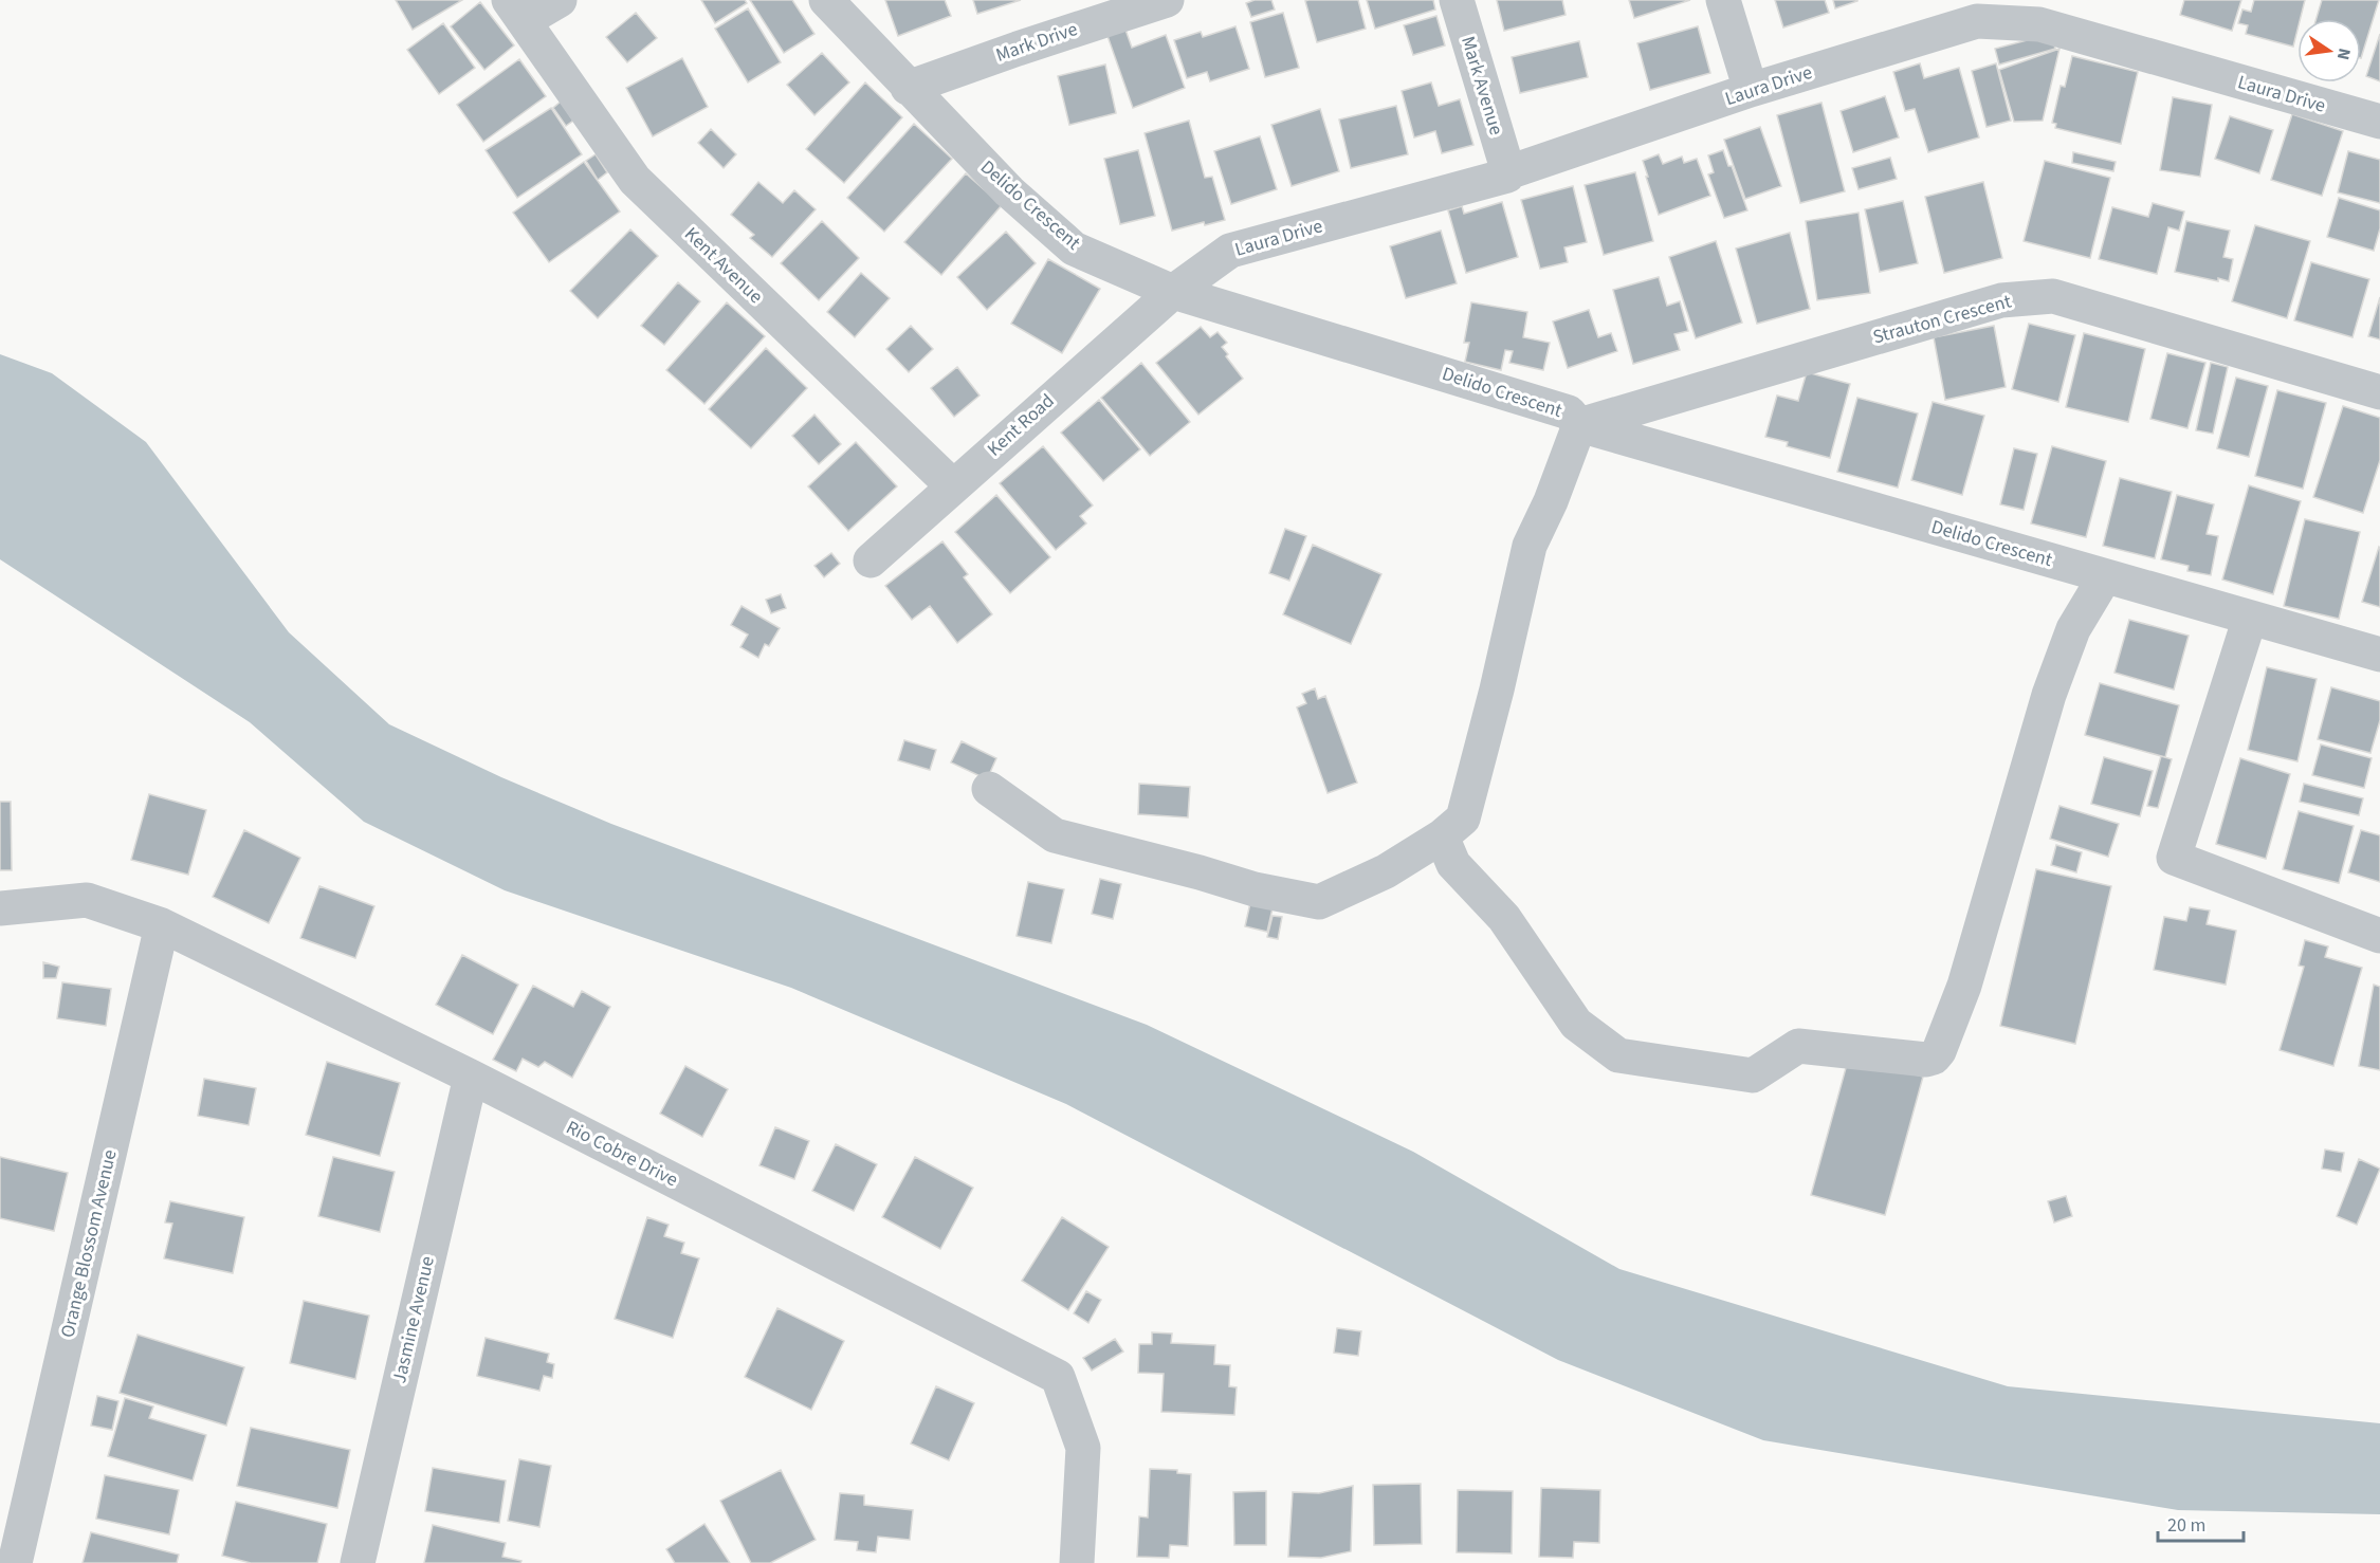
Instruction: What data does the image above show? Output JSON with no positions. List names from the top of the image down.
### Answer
{
  "streets": {
    "street": [
      "Mark Drive",
      "Mark Avenue",
      "Laura Drive",
      "Delido Crescent",
      "Kent Avenue",
      "Strauton Crescent",
      "Kent Road",
      "Rio Cobre Drive",
      "Orange Blossom Avenue",
      "Jasmine Avenue"
    ]
  },
  "crossings": [
    ["Mark Drive", "Delido Crescent"],
    ["Mark Avenue", "Laura Drive"],
    ["Laura Drive", "Delido Crescent"],
    ["Laura Drive", "Kent Road"],
    ["Delido Crescent", "Strauton Crescent"],
    ["Delido Crescent", "Kent Road"],
    ["Kent Avenue", "Kent Road"],
    ["Rio Cobre Drive", "Orange Blossom Avenue"],
    ["Rio Cobre Drive", "Jasmine Avenue"]
  ],
  "scale_bar": "20 m",
  "north": "right"
}
